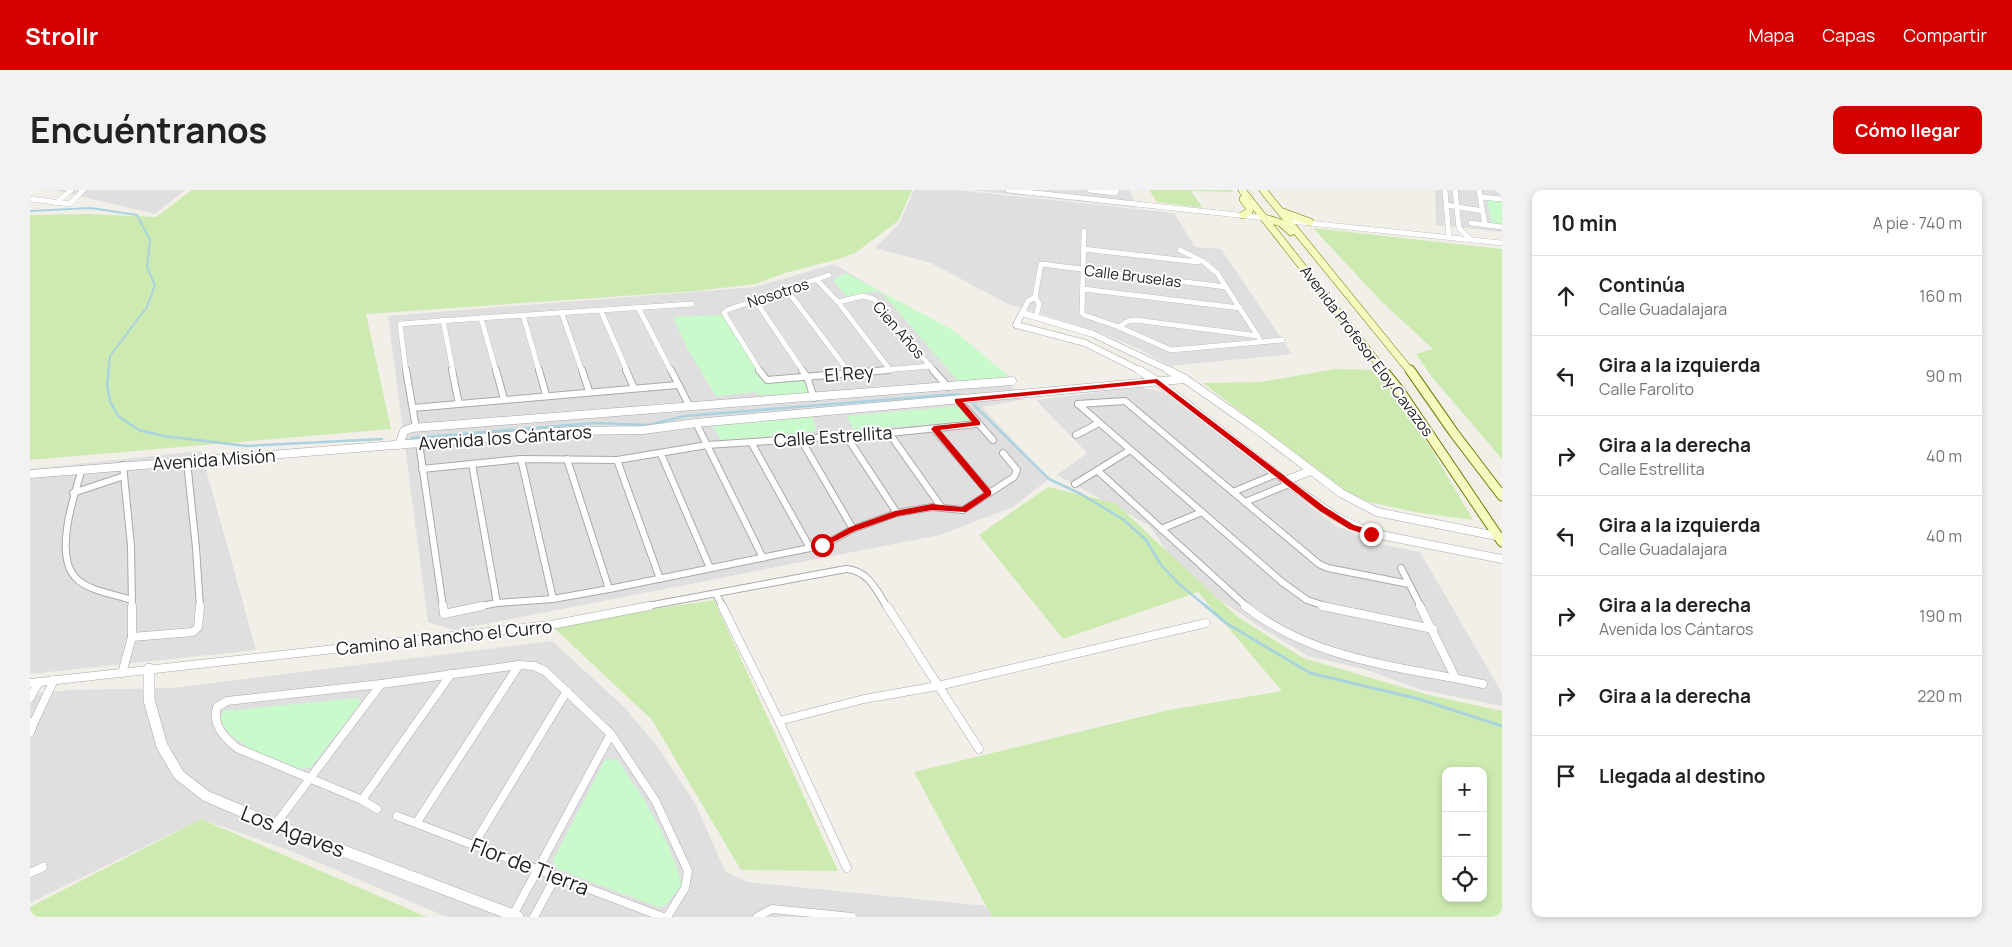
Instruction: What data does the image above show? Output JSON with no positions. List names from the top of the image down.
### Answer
{
  "streets": {
    "main road": ["Avenida Profesor Eloy Cavazos"],
    "street": [
      "Calle Bruselas",
      "Nosotros",
      "Cien Años",
      "El Rey",
      "Calle Estrellita",
      "Avenida los Cántaros",
      "Avenida Misión",
      "Camino al Rancho el Curro",
      "Los Agaves",
      "Flor de Tierra"
    ]
  },
  "crossings": [
    ["Nosotros", "El Rey"],
    ["Cien Años", "El Rey"],
    ["Cien Años", "Avenida los Cántaros"],
    ["Avenida los Cántaros", "Avenida Misión"],
    ["Camino al Rancho el Curro", "Los Agaves"]
  ],
  "page": {
    "header": "Strollr",
    "nav": ["Mapa", "Capas", "Compartir"],
    "title": "Encuéntranos",
    "buttons": "Cómo llegar",
    "heading": ["10 min", "A pie · 740 m"],
    "list": [
      ["Continúa", "Calle Guadalajara", "160 m"],
      ["Gira a la izquierda", "Calle Farolito", "90 m"],
      ["Gira a la derecha", "Calle Estrellita", "40 m"],
      ["Gira a la izquierda", "Calle Guadalajara", "40 m"],
      ["Gira a la derecha", "Avenida los Cántaros", "190 m"],
      ["Gira a la derecha", "220 m"],
      "Llegada al destino"
    ],
    "map_buttons": ["+", "−"]
  }
}
